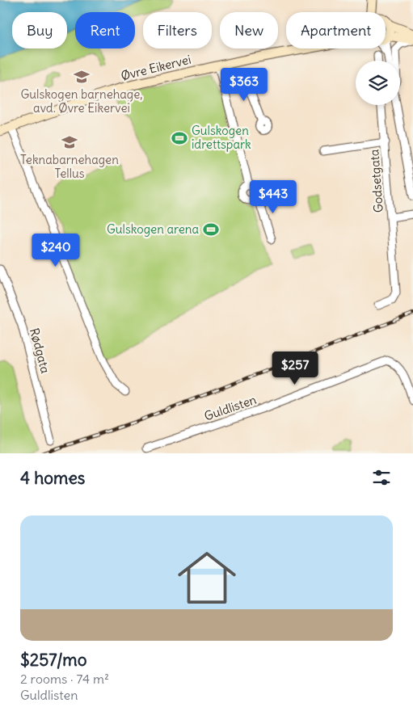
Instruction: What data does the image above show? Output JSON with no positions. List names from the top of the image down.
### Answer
{
  "streets": {
    "main road": ["Øvre Eikervei"],
    "street": ["Godsetgata", "Rødgata", "Guldlisten"]
  },
  "places": {
    "school or university": ["Gulskogen barnehage, avd. Øvre Eikervei", "Teknabarnehagen Tellus"],
    "sports": ["Gulskogen idrettspark", "Gulskogen arena"]
  },
  "page": {
    "chip": [
      "Buy",
      "Rent",
      "Filters",
      "New",
      "Apartment"
    ],
    "price": [
      "$363",
      "$443",
      "$240",
      "$257"
    ],
    "heading": "4 homes",
    "list": [
      {
        "name": "$257/mo",
        "note": "2 rooms · 74 m² · Guldlisten"
      }
    ]
  }
}
